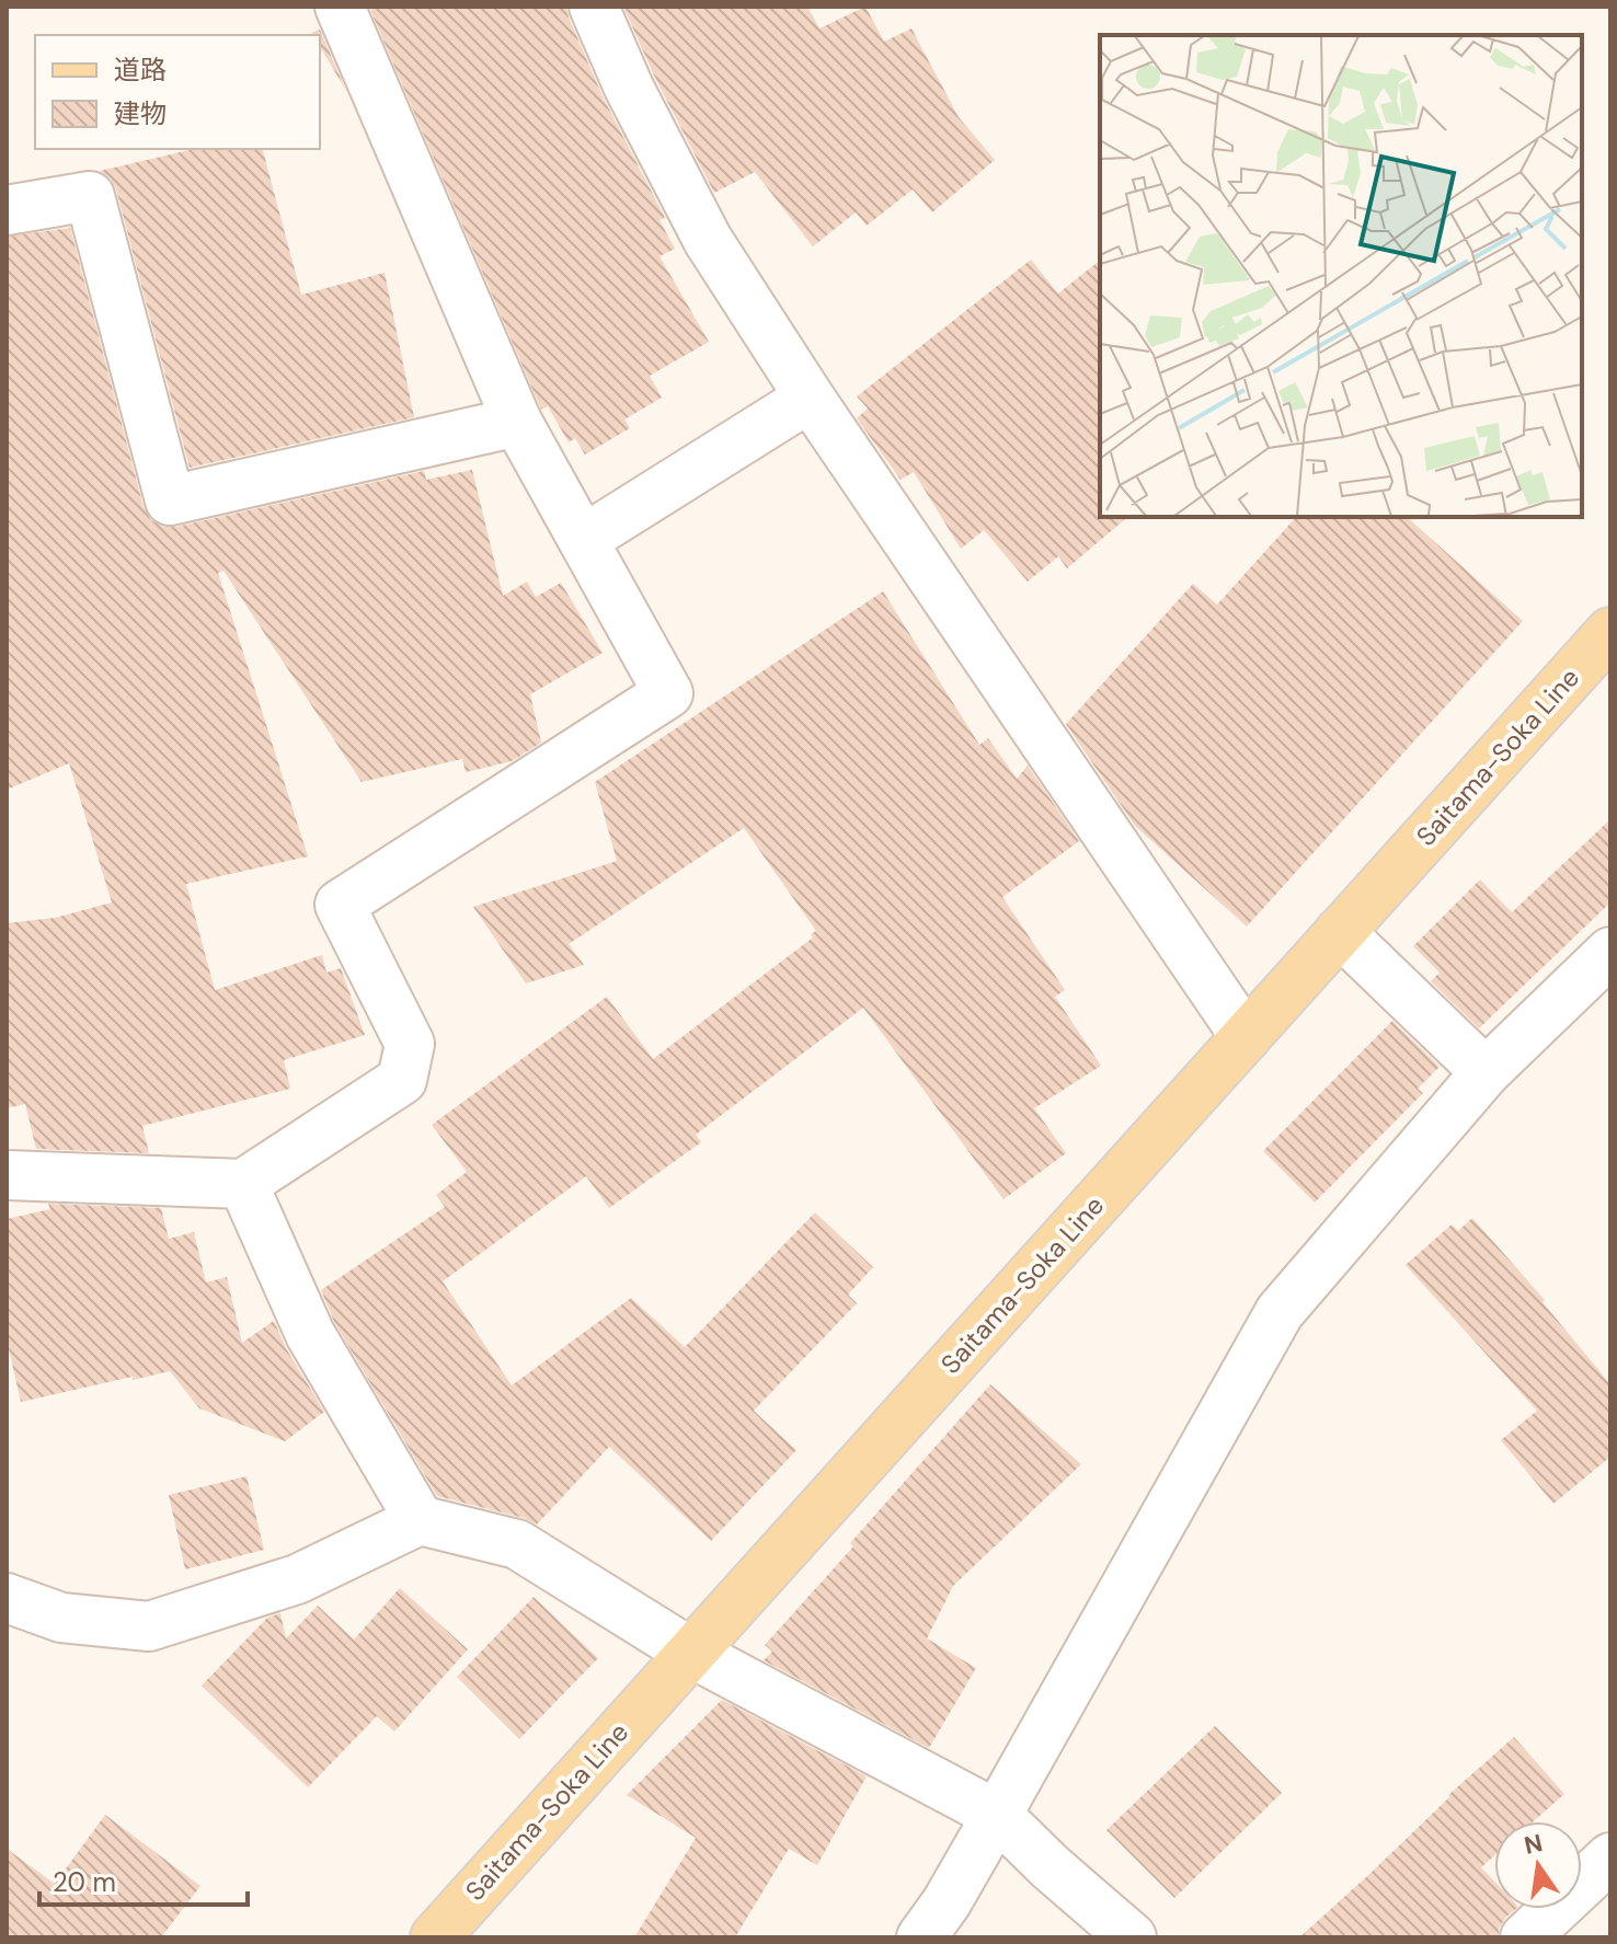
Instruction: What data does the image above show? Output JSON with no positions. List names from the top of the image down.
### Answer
{
  "streets": {
    "main road": ["Saitama-Soka Line"]
  },
  "legend": ["道路", "建物"],
  "scale_bar": "20 m",
  "north": "top"
}
